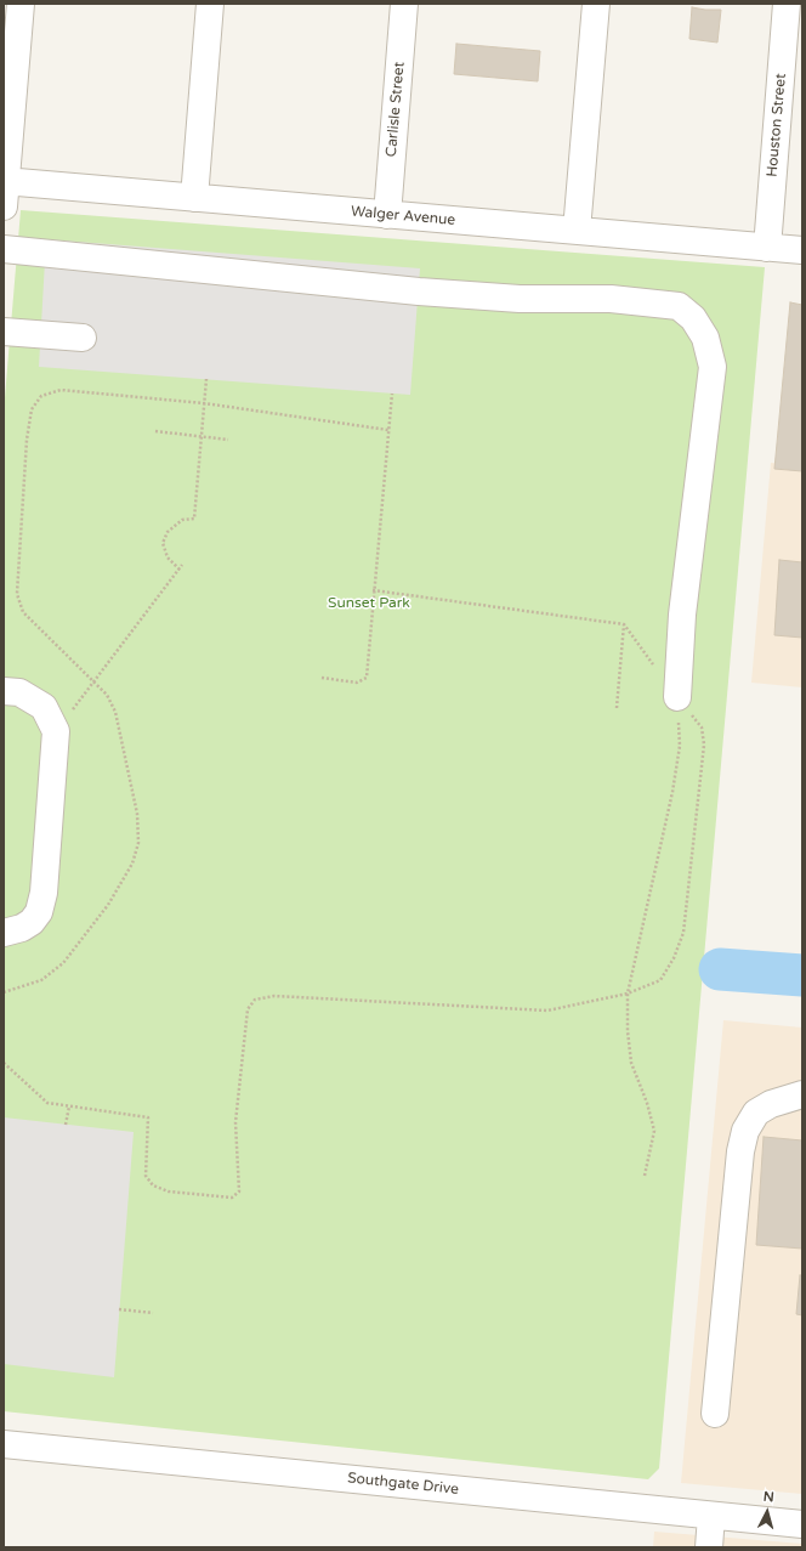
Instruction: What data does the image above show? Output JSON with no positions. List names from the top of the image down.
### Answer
{
  "streets": {
    "street": [
      "Carlisle Street",
      "Houston Street",
      "Walger Avenue",
      "Southgate Drive"
    ]
  },
  "crossings": [
    ["Carlisle Street", "Walger Avenue"],
    ["Houston Street", "Walger Avenue"]
  ],
  "parks": ["Sunset Park"],
  "north": "top"
}
